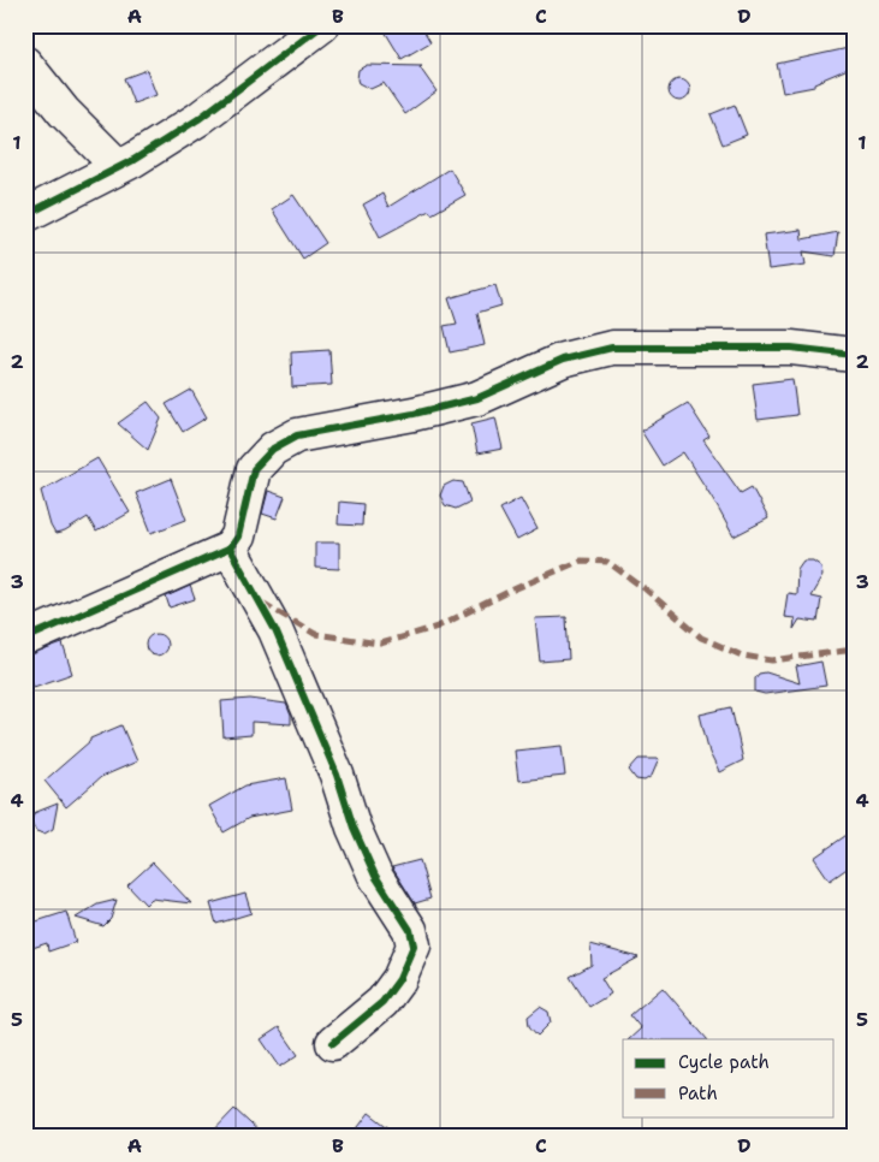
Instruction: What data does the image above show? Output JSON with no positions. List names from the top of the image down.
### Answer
{
  "legend": ["Cycle path", "Path"],
  "grid": {
    "columns": [
      "A",
      "B",
      "C",
      "D"
    ],
    "rows": [
      "1",
      "2",
      "3",
      "4",
      "5"
    ]
  }
}
